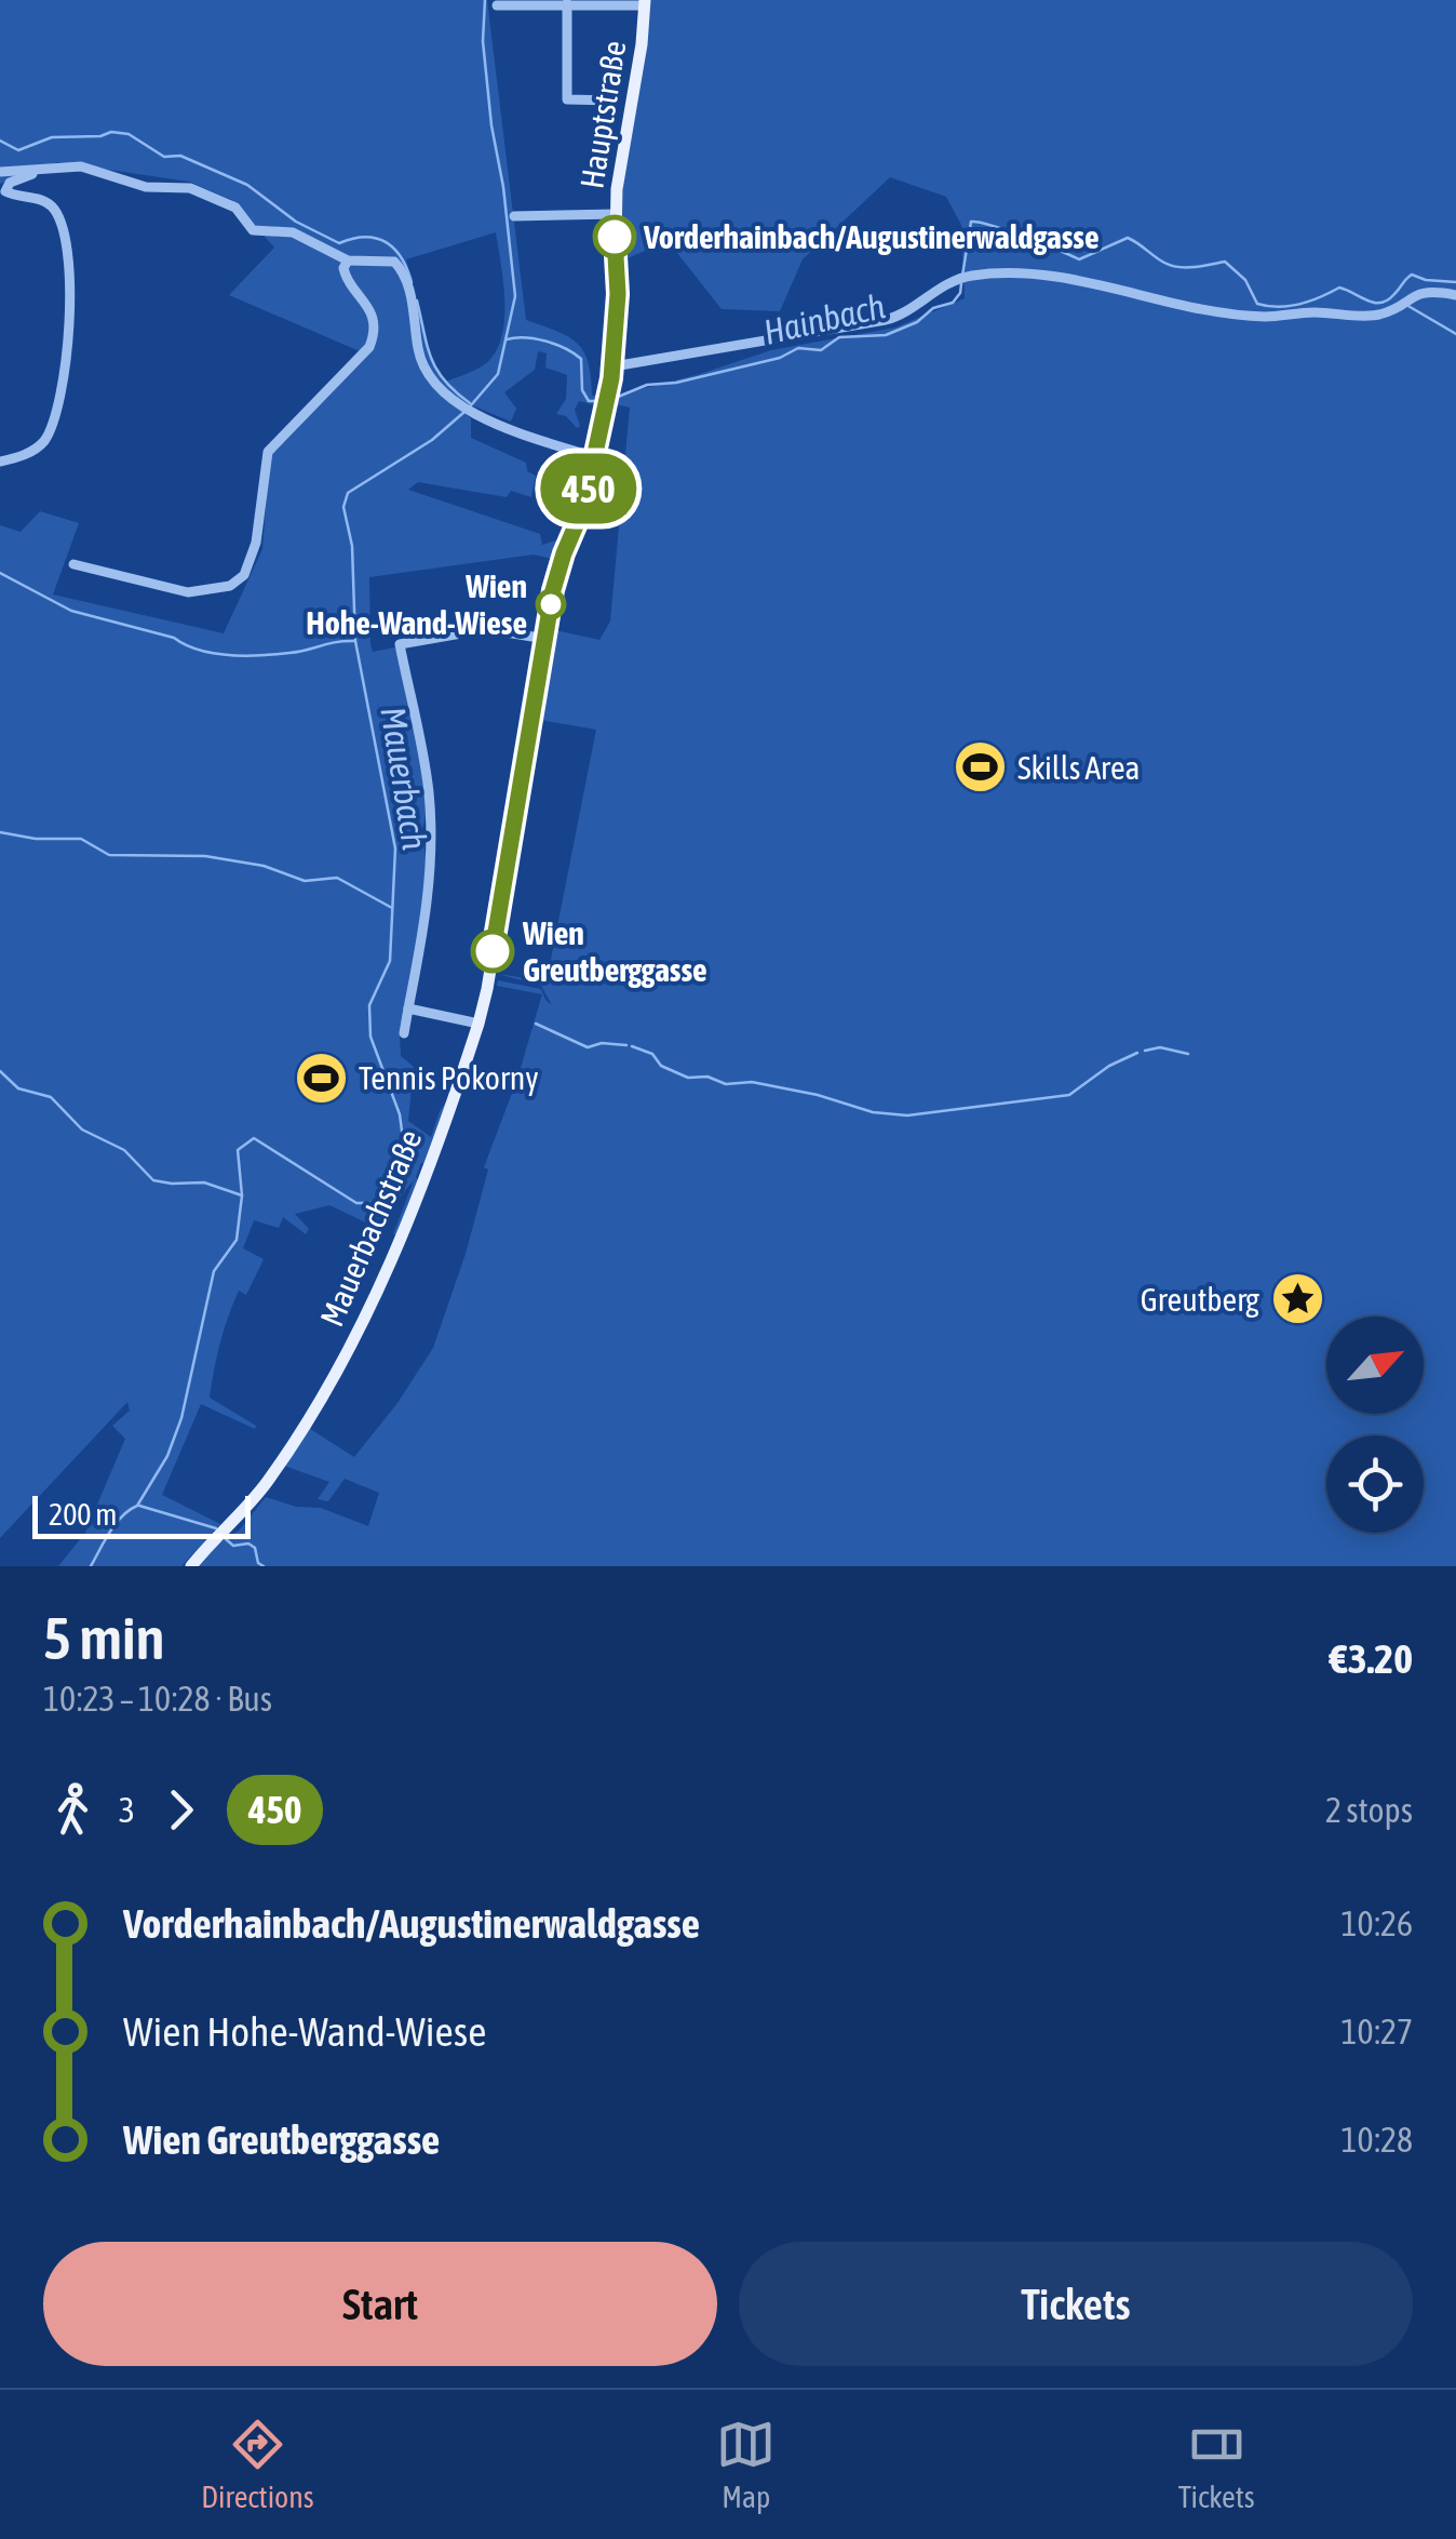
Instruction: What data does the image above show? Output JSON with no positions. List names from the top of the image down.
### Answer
{
  "streets": {
    "main road": ["Hauptstraße", "Mauerbachstraße"]
  },
  "crossings": [
    ["Hauptstraße", "Mauerbachstraße"]
  ],
  "water": ["Hainbach", "Mauerbach"],
  "places": {
    "other": ["Vorderhainbach/Augustinerwaldgasse", "Wien Hohe-Wand-Wiese", "Wien Greutberggasse"],
    "sports": ["Skills Area", "Tennis Pokorny"],
    "place": ["Greutberg"]
  },
  "lines": ["bus line 450"],
  "scale_bar": "200 m",
  "north": "top right",
  "page": {
    "on_map": "450",
    "scale": "200 m",
    "heading": ["5 min", "10:23 – 10:28 · Bus", "€3.20"],
    "legs": ["3", "450", "2 stops"],
    "list": [
      {
        "name": "Vorderhainbach/Augustinerwaldgasse",
        "value": "10:26"
      },
      {
        "name": "Wien Hohe-Wand-Wiese",
        "value": "10:27"
      },
      {
        "name": "Wien Greutberggasse",
        "value": "10:28"
      }
    ],
    "buttons": ["Start", "Tickets"],
    "tabs": ["Directions", "Map", "Tickets"]
  }
}
